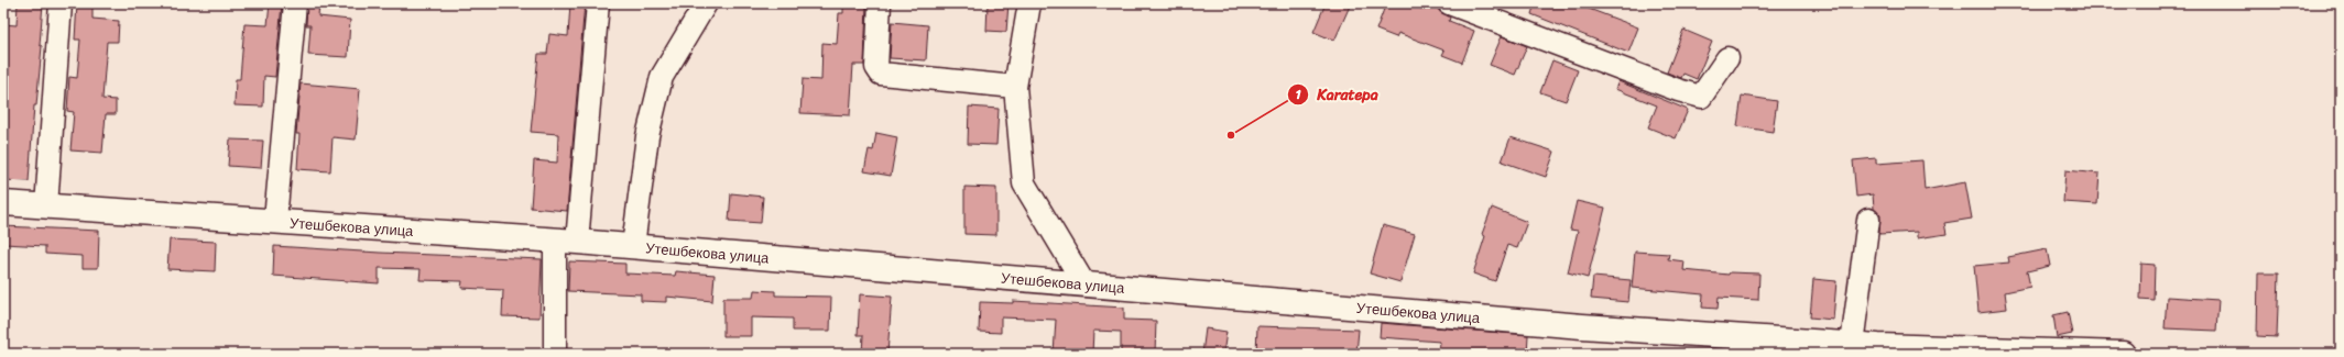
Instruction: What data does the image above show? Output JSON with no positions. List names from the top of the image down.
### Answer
{
  "streets": {
    "main road": ["Утешбекова улица"]
  },
  "places": ["Karatepa"]
}
